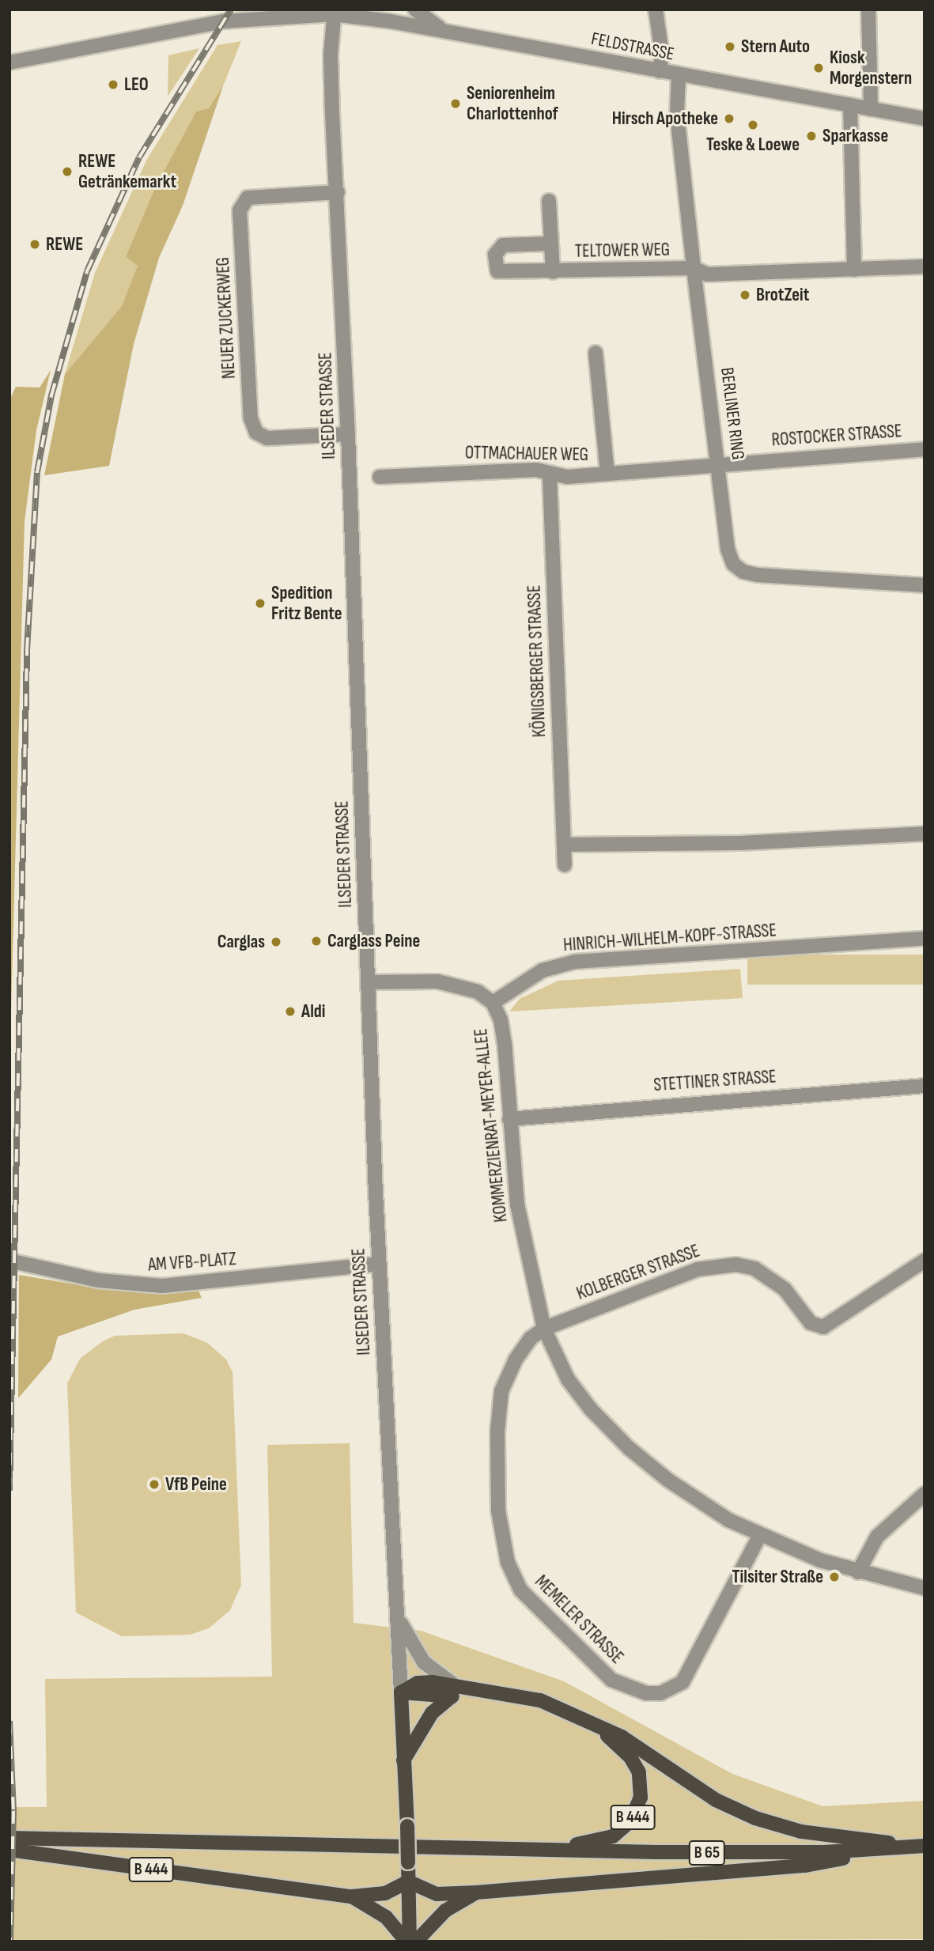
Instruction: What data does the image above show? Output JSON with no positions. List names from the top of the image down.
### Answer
{
  "streets": {
    "main road": ["B 444", "B 65"],
    "street": [
      "FELDSTRASSE",
      "TELTOWER WEG",
      "NEUER ZUCKERWEG",
      "ILSEDER STRASSE",
      "BERLINER RING",
      "ROSTOCKER STRASSE",
      "OTTMACHAUER WEG",
      "KÖNIGSBERGER STRASSE",
      "HINRICH-WILHELM-KOPF-STRASSE",
      "STETTINER STRASSE",
      "KOMMERZIENRAT-MEYER-ALLEE",
      "AM VFB-PLATZ",
      "KOLBERGER STRASSE",
      "MEMELER STRASSE"
    ]
  },
  "crossings": [
    ["FELDSTRASSE", "ILSEDER STRASSE"],
    ["FELDSTRASSE", "BERLINER RING"],
    ["TELTOWER WEG", "BERLINER RING"],
    ["NEUER ZUCKERWEG", "ILSEDER STRASSE"],
    ["ILSEDER STRASSE", "AM VFB-PLATZ"],
    ["BERLINER RING", "ROSTOCKER STRASSE"],
    ["BERLINER RING", "OTTMACHAUER WEG"],
    ["ROSTOCKER STRASSE", "OTTMACHAUER WEG"],
    ["OTTMACHAUER WEG", "KÖNIGSBERGER STRASSE"],
    ["HINRICH-WILHELM-KOPF-STRASSE", "KOMMERZIENRAT-MEYER-ALLEE"],
    ["STETTINER STRASSE", "KOMMERZIENRAT-MEYER-ALLEE"],
    ["KOMMERZIENRAT-MEYER-ALLEE", "KOLBERGER STRASSE"],
    ["KOMMERZIENRAT-MEYER-ALLEE", "MEMELER STRASSE"],
    ["KOLBERGER STRASSE", "MEMELER STRASSE"],
    ["B 444", "B 65"]
  ],
  "places": [
    "Stern Auto",
    "Kiosk Morgenstern",
    "LEO",
    "Seniorenheim Charlottenhof",
    "Hirsch Apotheke",
    "Teske & Loewe",
    "Sparkasse",
    "REWE Getränkemarkt",
    "REWE",
    "BrotZeit",
    "Spedition Fritz Bente",
    "Carglass Peine",
    "Carglas",
    "Aldi",
    "VfB Peine",
    "Tilsiter Straße"
  ]
}
